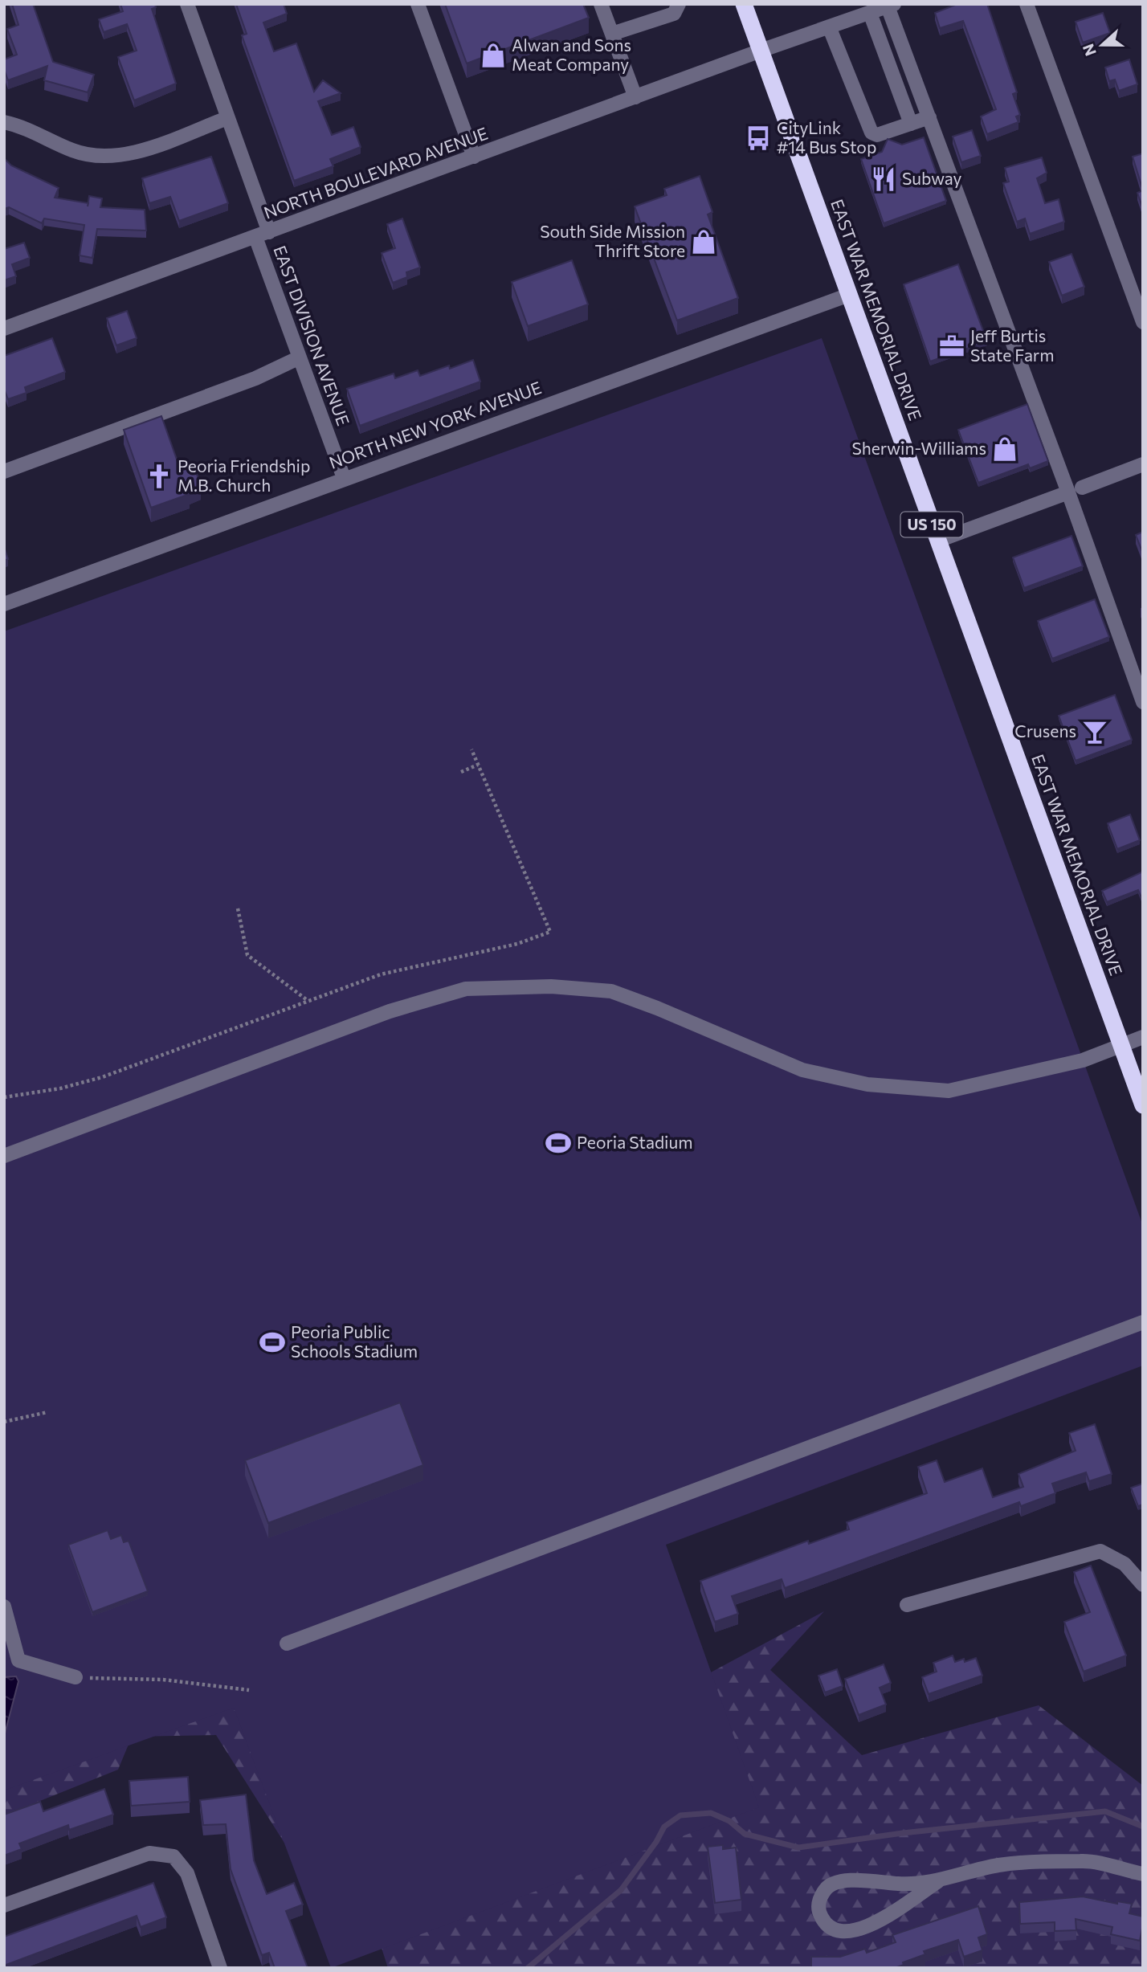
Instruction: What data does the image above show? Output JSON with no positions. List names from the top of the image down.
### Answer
{
  "streets": {
    "highway": ["EAST WAR MEMORIAL DRIVE", "US 150"],
    "street": ["NORTH BOULEVARD AVENUE", "EAST DIVISION AVENUE", "NORTH NEW YORK AVENUE"]
  },
  "crossings": [
    ["NORTH BOULEVARD AVENUE", "EAST WAR MEMORIAL DRIVE"],
    ["NORTH BOULEVARD AVENUE", "EAST DIVISION AVENUE"],
    ["EAST WAR MEMORIAL DRIVE", "NORTH NEW YORK AVENUE"],
    ["EAST DIVISION AVENUE", "NORTH NEW YORK AVENUE"]
  ],
  "places": {
    "shop": ["Alwan and Sons Meat Company", "South Side Mission Thrift Store", "Sherwin-Williams"],
    "bus stop": ["CityLink #14 Bus Stop"],
    "restaurant": ["Subway"],
    "office": ["Jeff Burtis State Farm"],
    "church": ["Peoria Friendship M.B. Church"],
    "bar": ["Crusens"],
    "sports": ["Peoria Stadium", "Peoria Public Schools Stadium"]
  },
  "north": "left"
}
